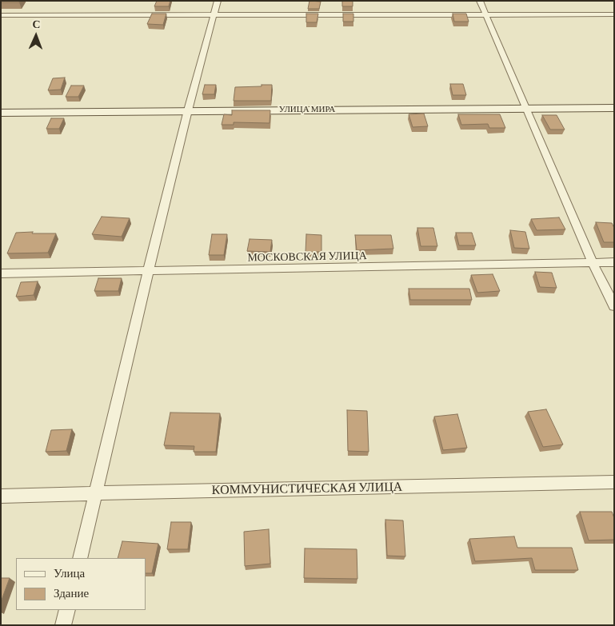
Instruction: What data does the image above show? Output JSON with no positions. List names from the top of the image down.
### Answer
{
  "streets": {
    "street": ["УЛИЦА МИРА", "МОСКОВСКАЯ УЛИЦА", "КОММУНИСТИЧЕСКАЯ УЛИЦА"]
  },
  "legend": ["Улица", "Здание"],
  "north": "top"
}
